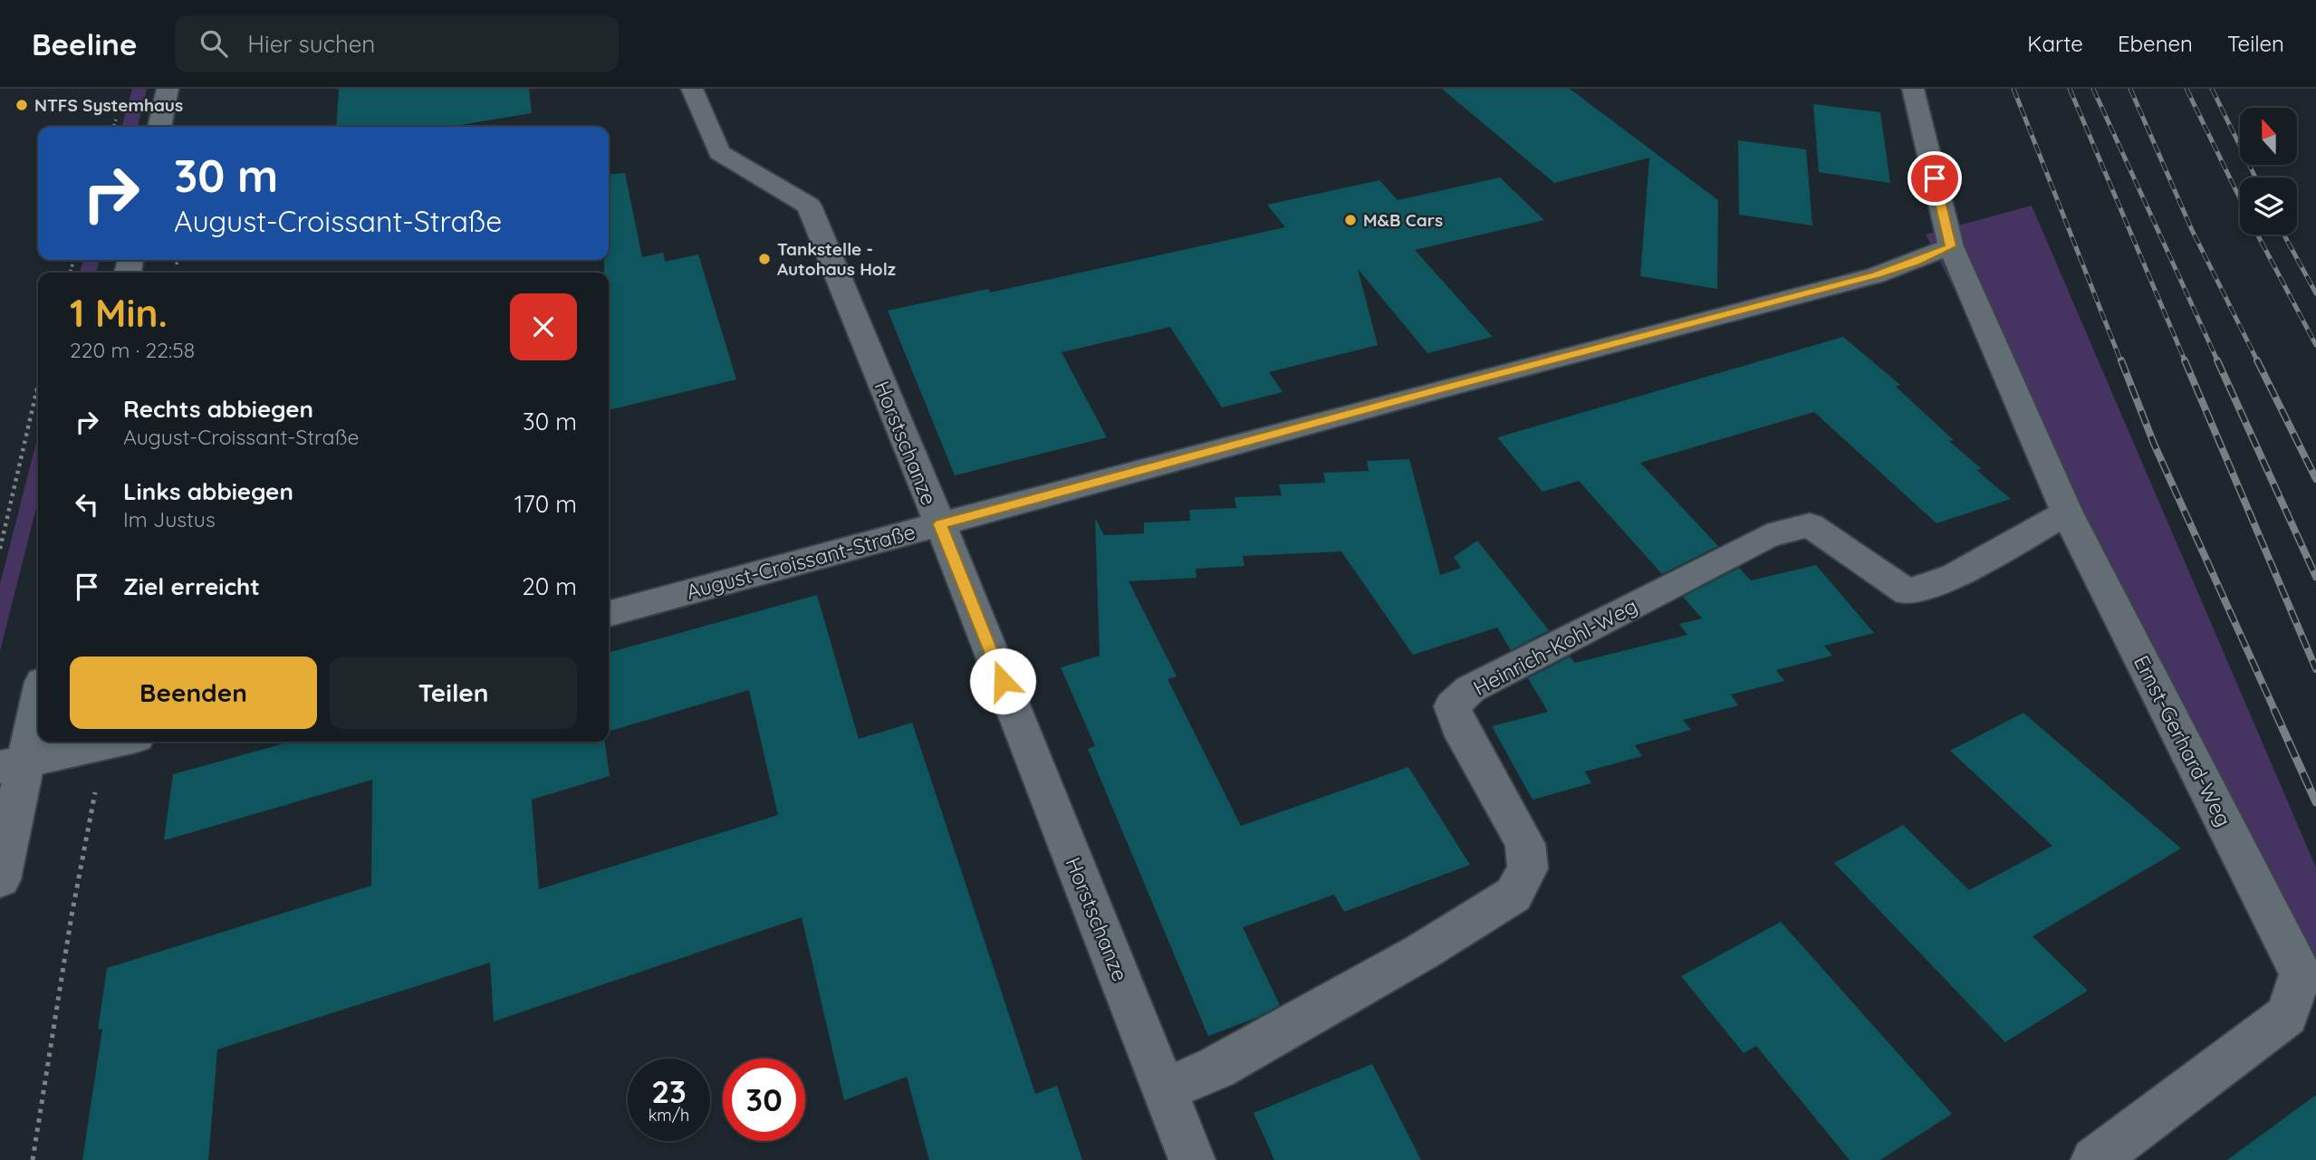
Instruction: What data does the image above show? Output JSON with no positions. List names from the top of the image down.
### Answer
{
  "streets": {
    "street": [
      "Horstschanze",
      "August-Croissant-Straße",
      "Heinrich-Kohl-Weg",
      "Ernst-Gerhard-Weg"
    ]
  },
  "crossings": [
    ["Horstschanze", "August-Croissant-Straße"],
    ["Horstschanze", "Heinrich-Kohl-Weg"],
    ["August-Croissant-Straße", "Ernst-Gerhard-Weg"],
    ["Heinrich-Kohl-Weg", "Ernst-Gerhard-Weg"]
  ],
  "places": ["NTFS Systemhaus", "M&B Cars", "Tankstelle - Autohaus Holz"],
  "north": "top",
  "page": {
    "header": "Beeline",
    "search": "Hier suchen",
    "nav": ["Karte", "Ebenen", "Teilen"],
    "turn": ["30 m", "August-Croissant-Straße"],
    "heading": ["1 Min.", "220 m · 22:58"],
    "list": [
      {
        "name": "Rechts abbiegen",
        "note": "August-Croissant-Straße",
        "value": "30 m"
      },
      {
        "name": "Links abbiegen",
        "note": "Im Justus",
        "value": "170 m"
      },
      {
        "name": "Ziel erreicht",
        "value": "20 m"
      }
    ],
    "buttons": ["Beenden", "Teilen"],
    "speed": "23 km/h",
    "limit": "30"
  }
}
